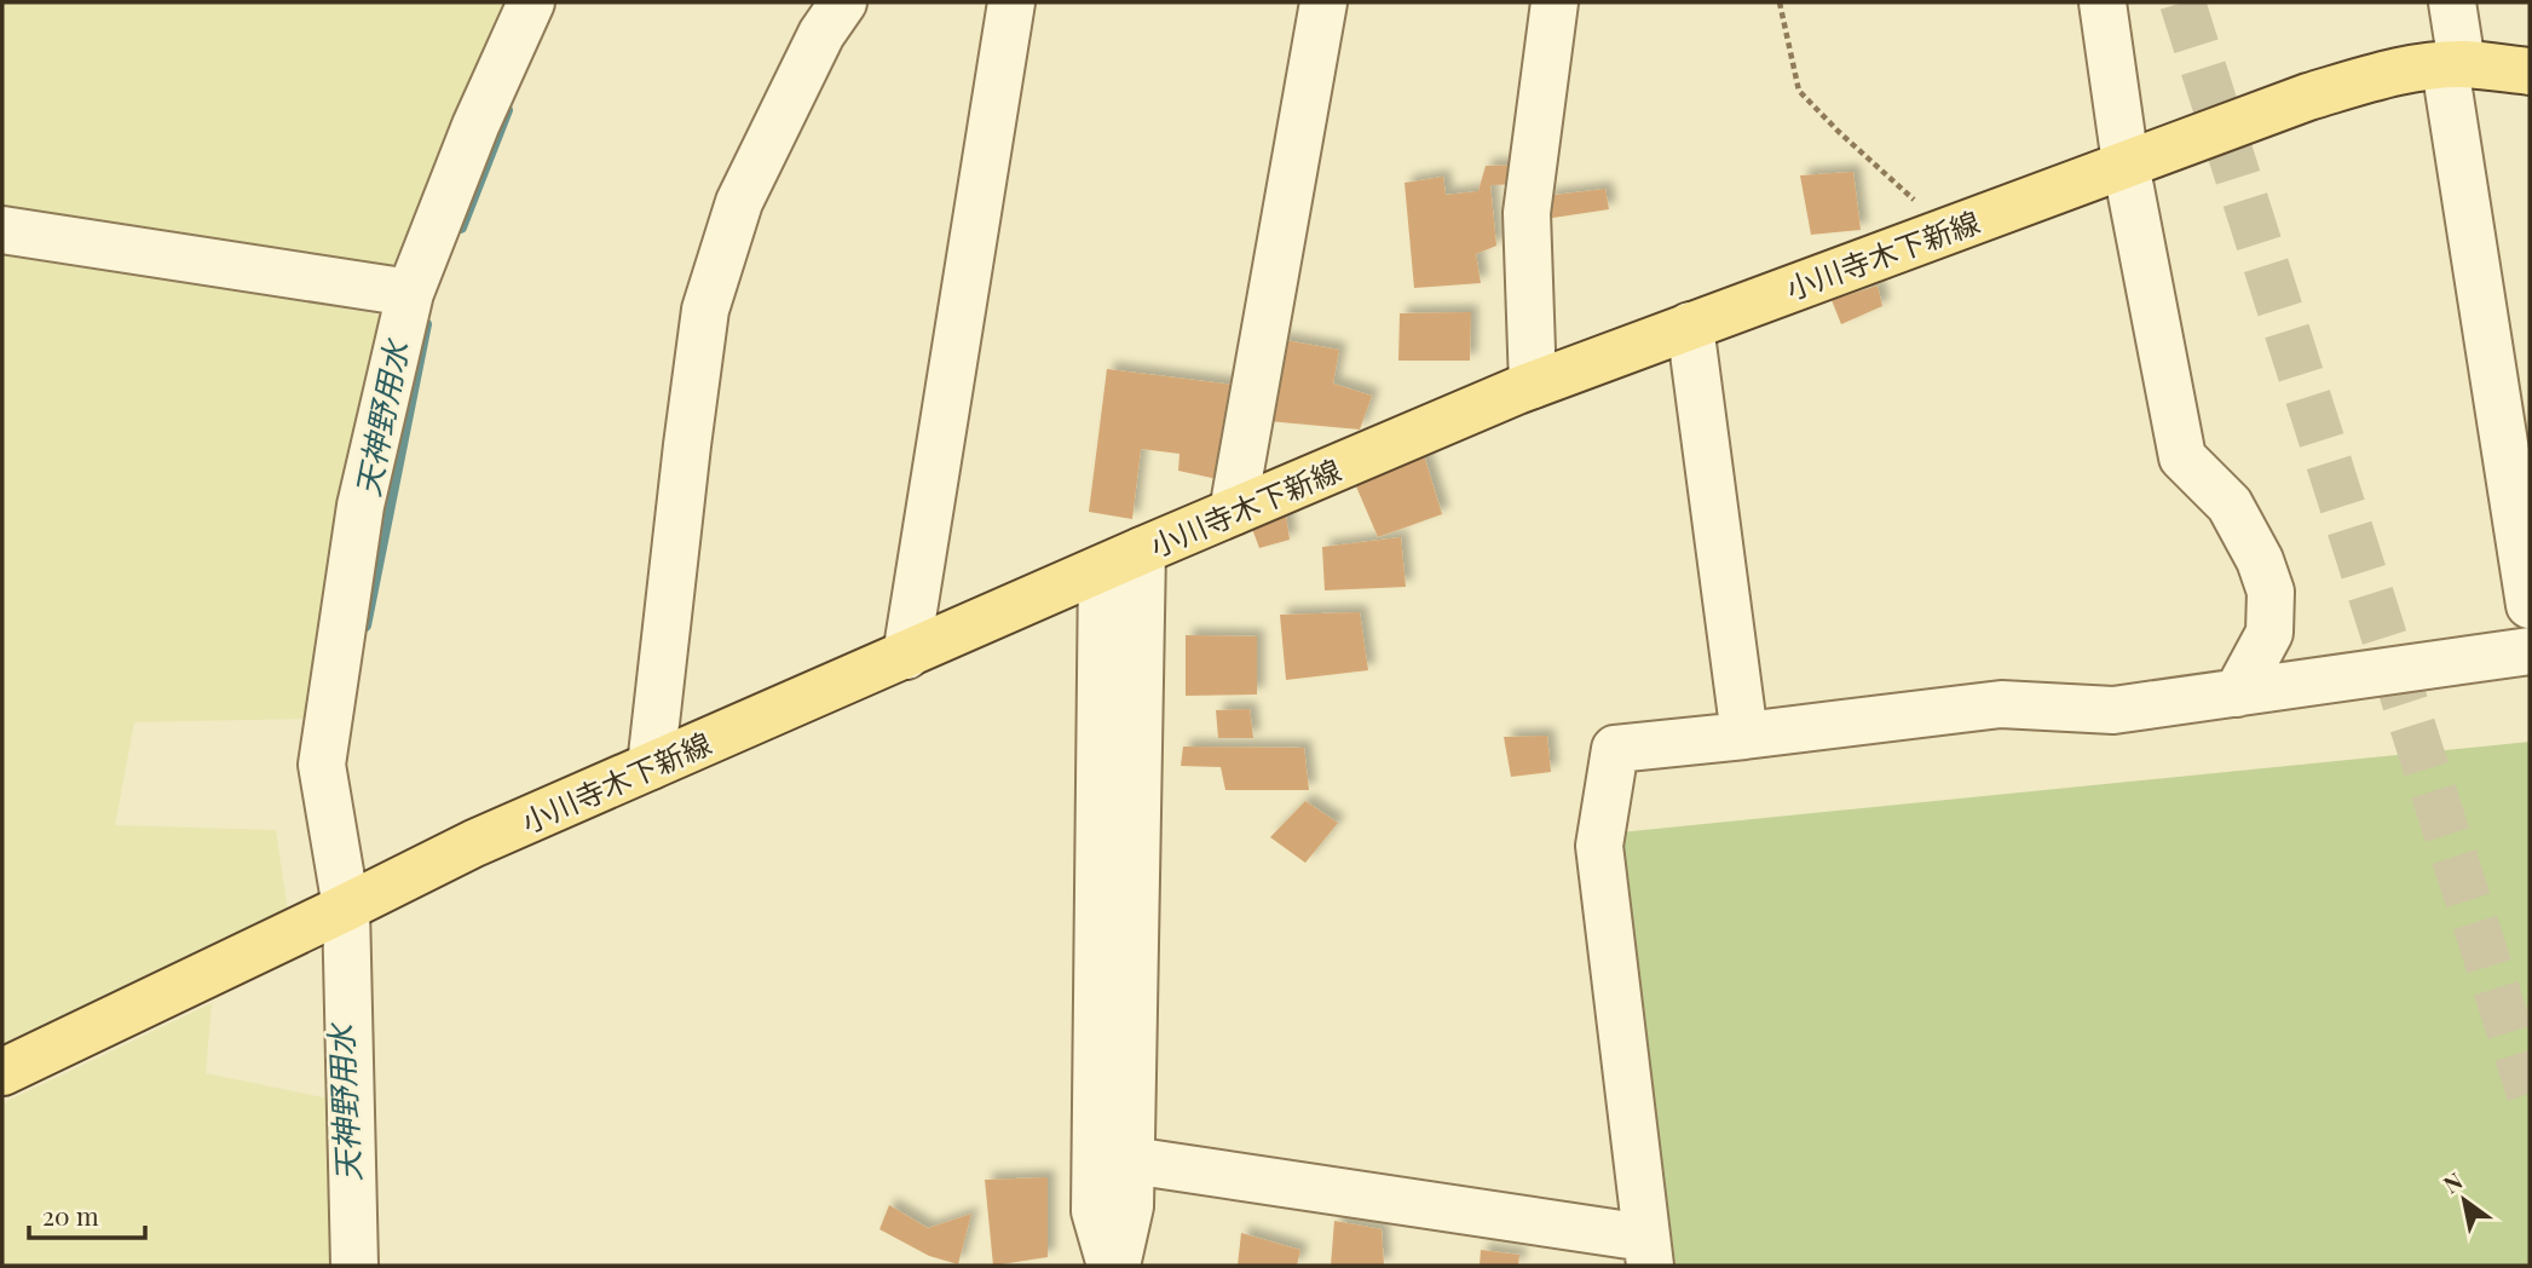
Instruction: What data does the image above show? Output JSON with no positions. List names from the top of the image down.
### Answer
{
  "streets": {
    "main road": ["小川寺木下新線"]
  },
  "water": ["天神野用水"],
  "scale_bar": "20 m",
  "north": "top left"
}
